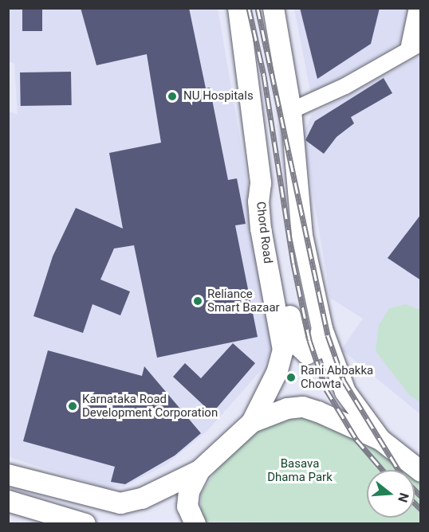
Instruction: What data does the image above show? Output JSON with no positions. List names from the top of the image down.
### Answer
{
  "streets": {
    "main road": ["Chord Road"]
  },
  "parks": ["Basava Dhama Park"],
  "places": [
    "NU Hospitals",
    "Reliance Smart Bazaar",
    "Rani Abbakka Chowta",
    "Karnataka Road Development Corporation"
  ],
  "north": "right"
}
